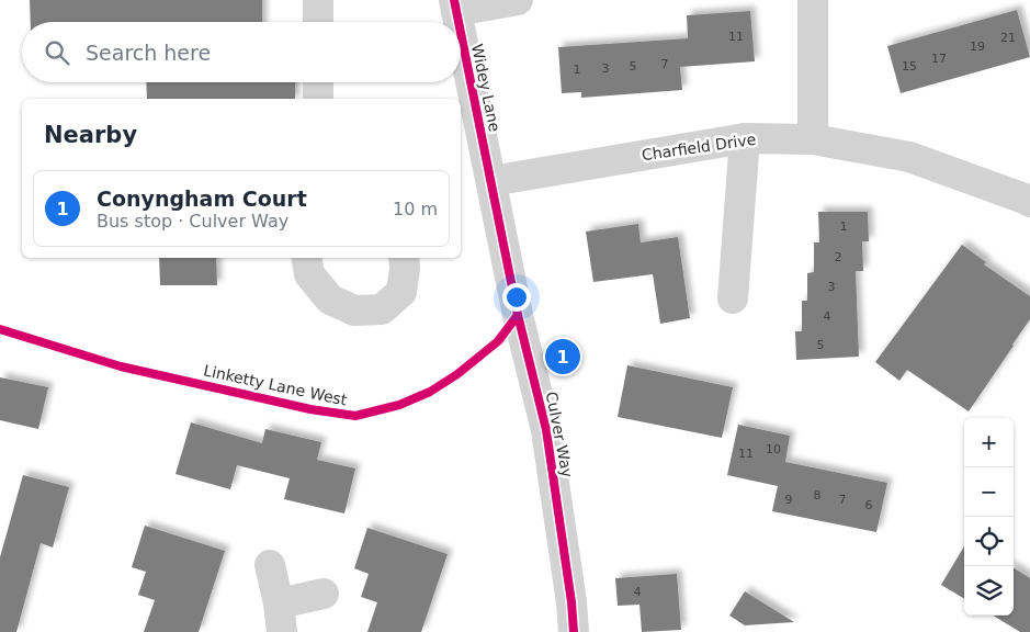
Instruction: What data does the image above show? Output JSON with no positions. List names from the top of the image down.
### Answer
{
  "streets": {
    "street": ["Widey Lane", "Charfield Drive", "Culver Way"],
    "cycle path": ["Linketty Lane West"]
  },
  "crossings": [
    ["Widey Lane", "Charfield Drive"],
    ["Widey Lane", "Culver Way"],
    ["Charfield Drive", "Culver Way"]
  ],
  "house_numbers": [
    "11",
    "21",
    "19",
    "17",
    "7",
    "5",
    "15",
    "3",
    "1",
    "1",
    "2",
    "3",
    "4",
    "5",
    "10",
    "11",
    "8",
    "9",
    "7",
    "6",
    "4"
  ],
  "page": {
    "search": "Search here",
    "heading": "Nearby",
    "list": [
      {
        "mark": "1",
        "name": "Conyngham Court",
        "note": "Bus stop · Culver Way",
        "value": "10 m"
      }
    ],
    "pins": "1",
    "map_buttons": ["+", "−"]
  }
}
